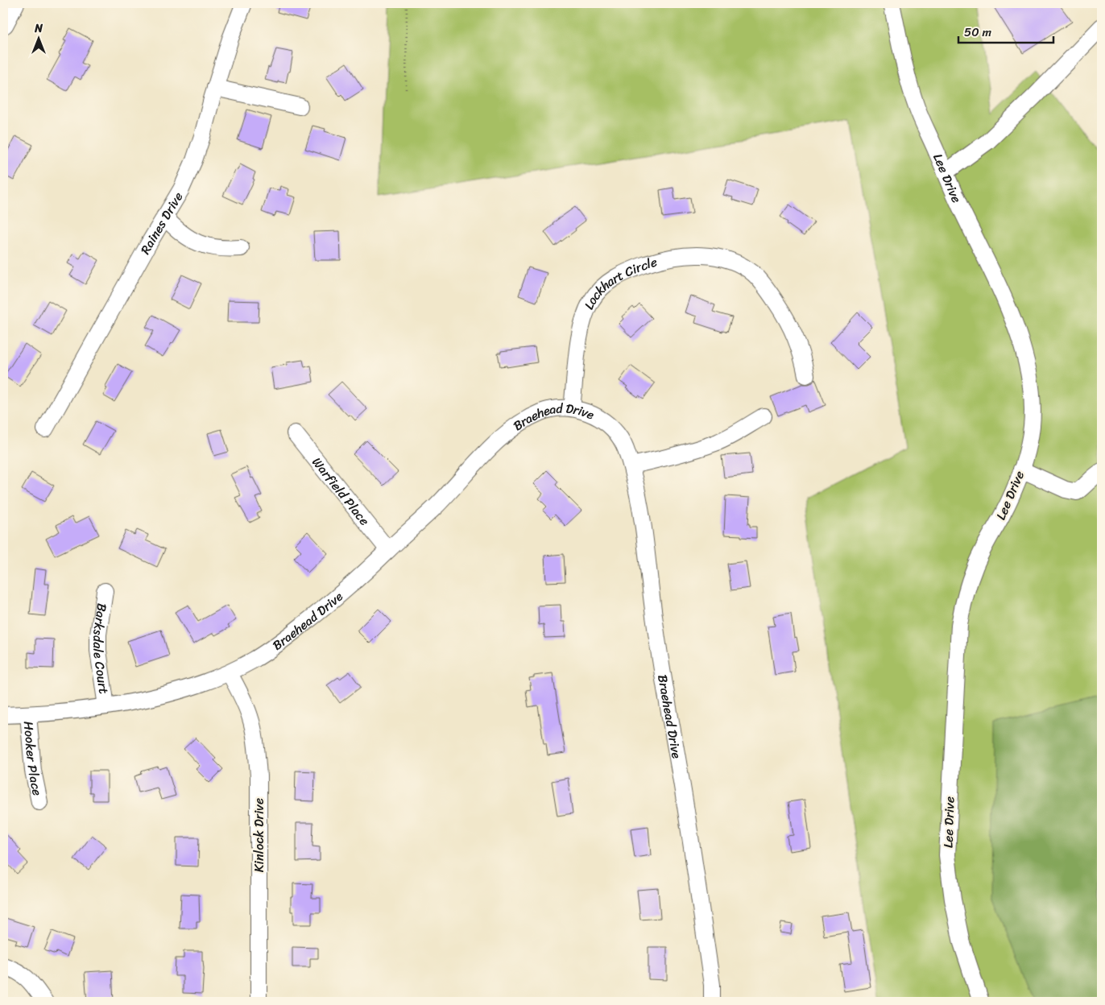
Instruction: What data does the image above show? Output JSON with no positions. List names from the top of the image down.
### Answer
{
  "streets": {
    "street": [
      "Lee Drive",
      "Raines Drive",
      "Lockhart Circle",
      "Braehead Drive",
      "Warfield Place",
      "Barksdale Court",
      "Hooker Place",
      "Kinlock Drive"
    ]
  },
  "crossings": [
    ["Lockhart Circle", "Braehead Drive"],
    ["Braehead Drive", "Warfield Place"],
    ["Braehead Drive", "Barksdale Court"],
    ["Braehead Drive", "Hooker Place"],
    ["Braehead Drive", "Kinlock Drive"]
  ],
  "scale_bar": "50 m",
  "north": "top"
}
